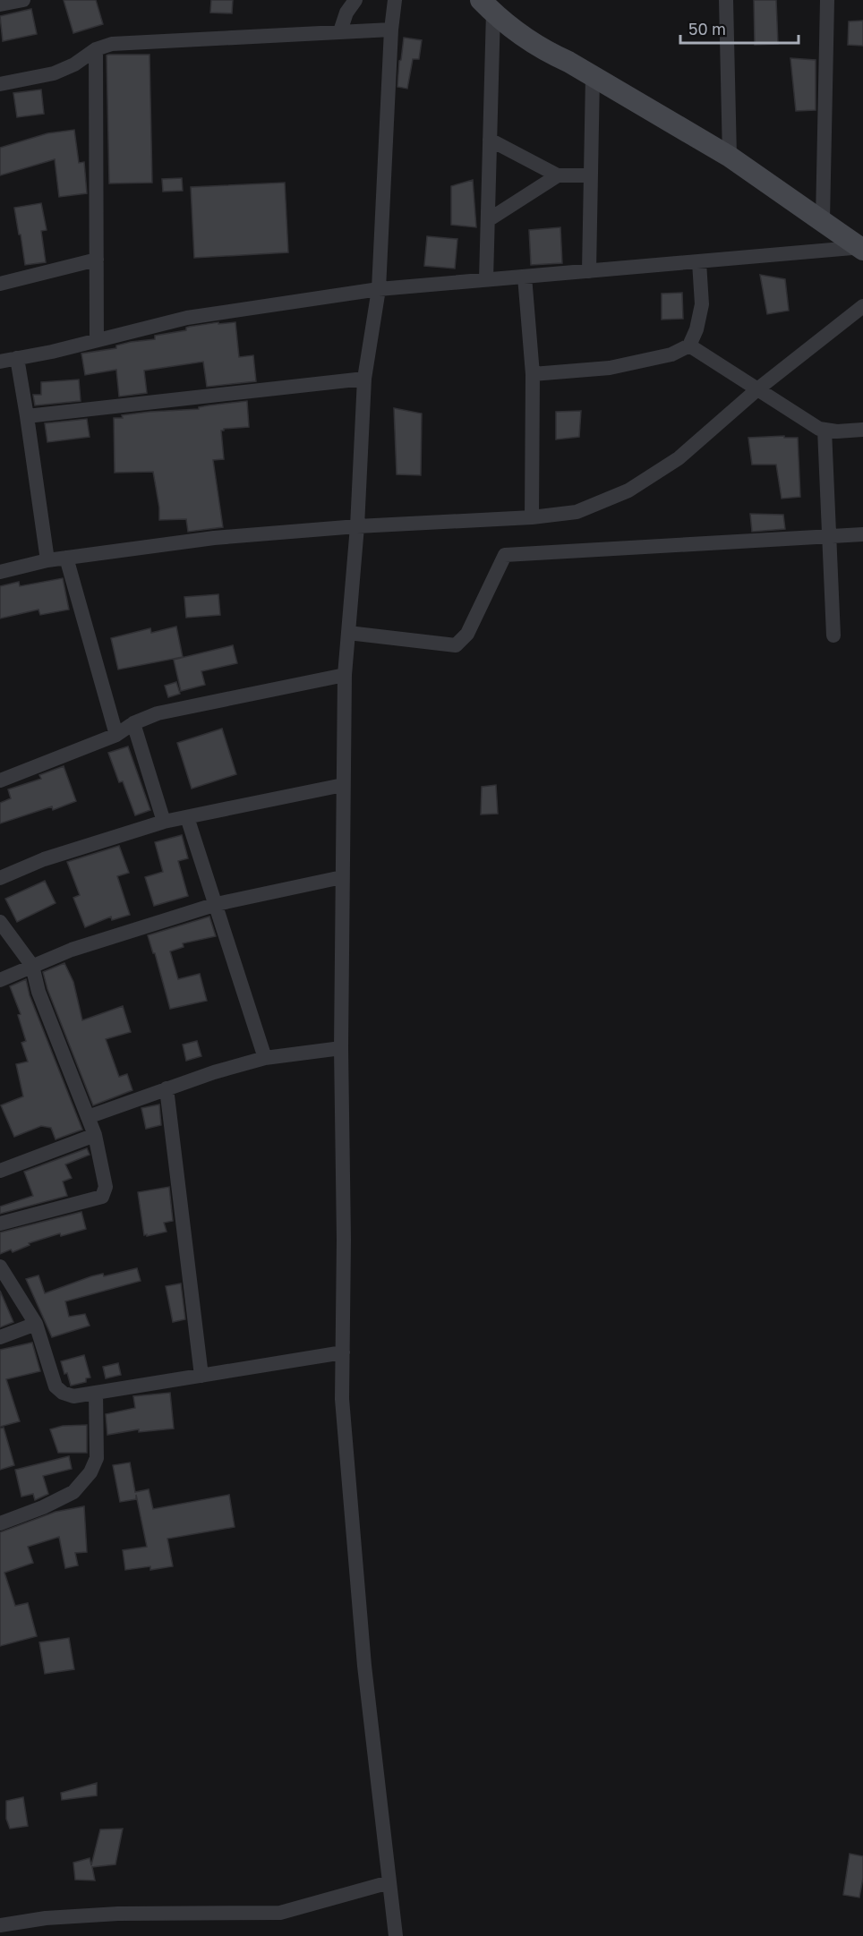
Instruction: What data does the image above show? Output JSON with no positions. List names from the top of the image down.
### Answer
{
  "scale_bar": "50 m"
}
